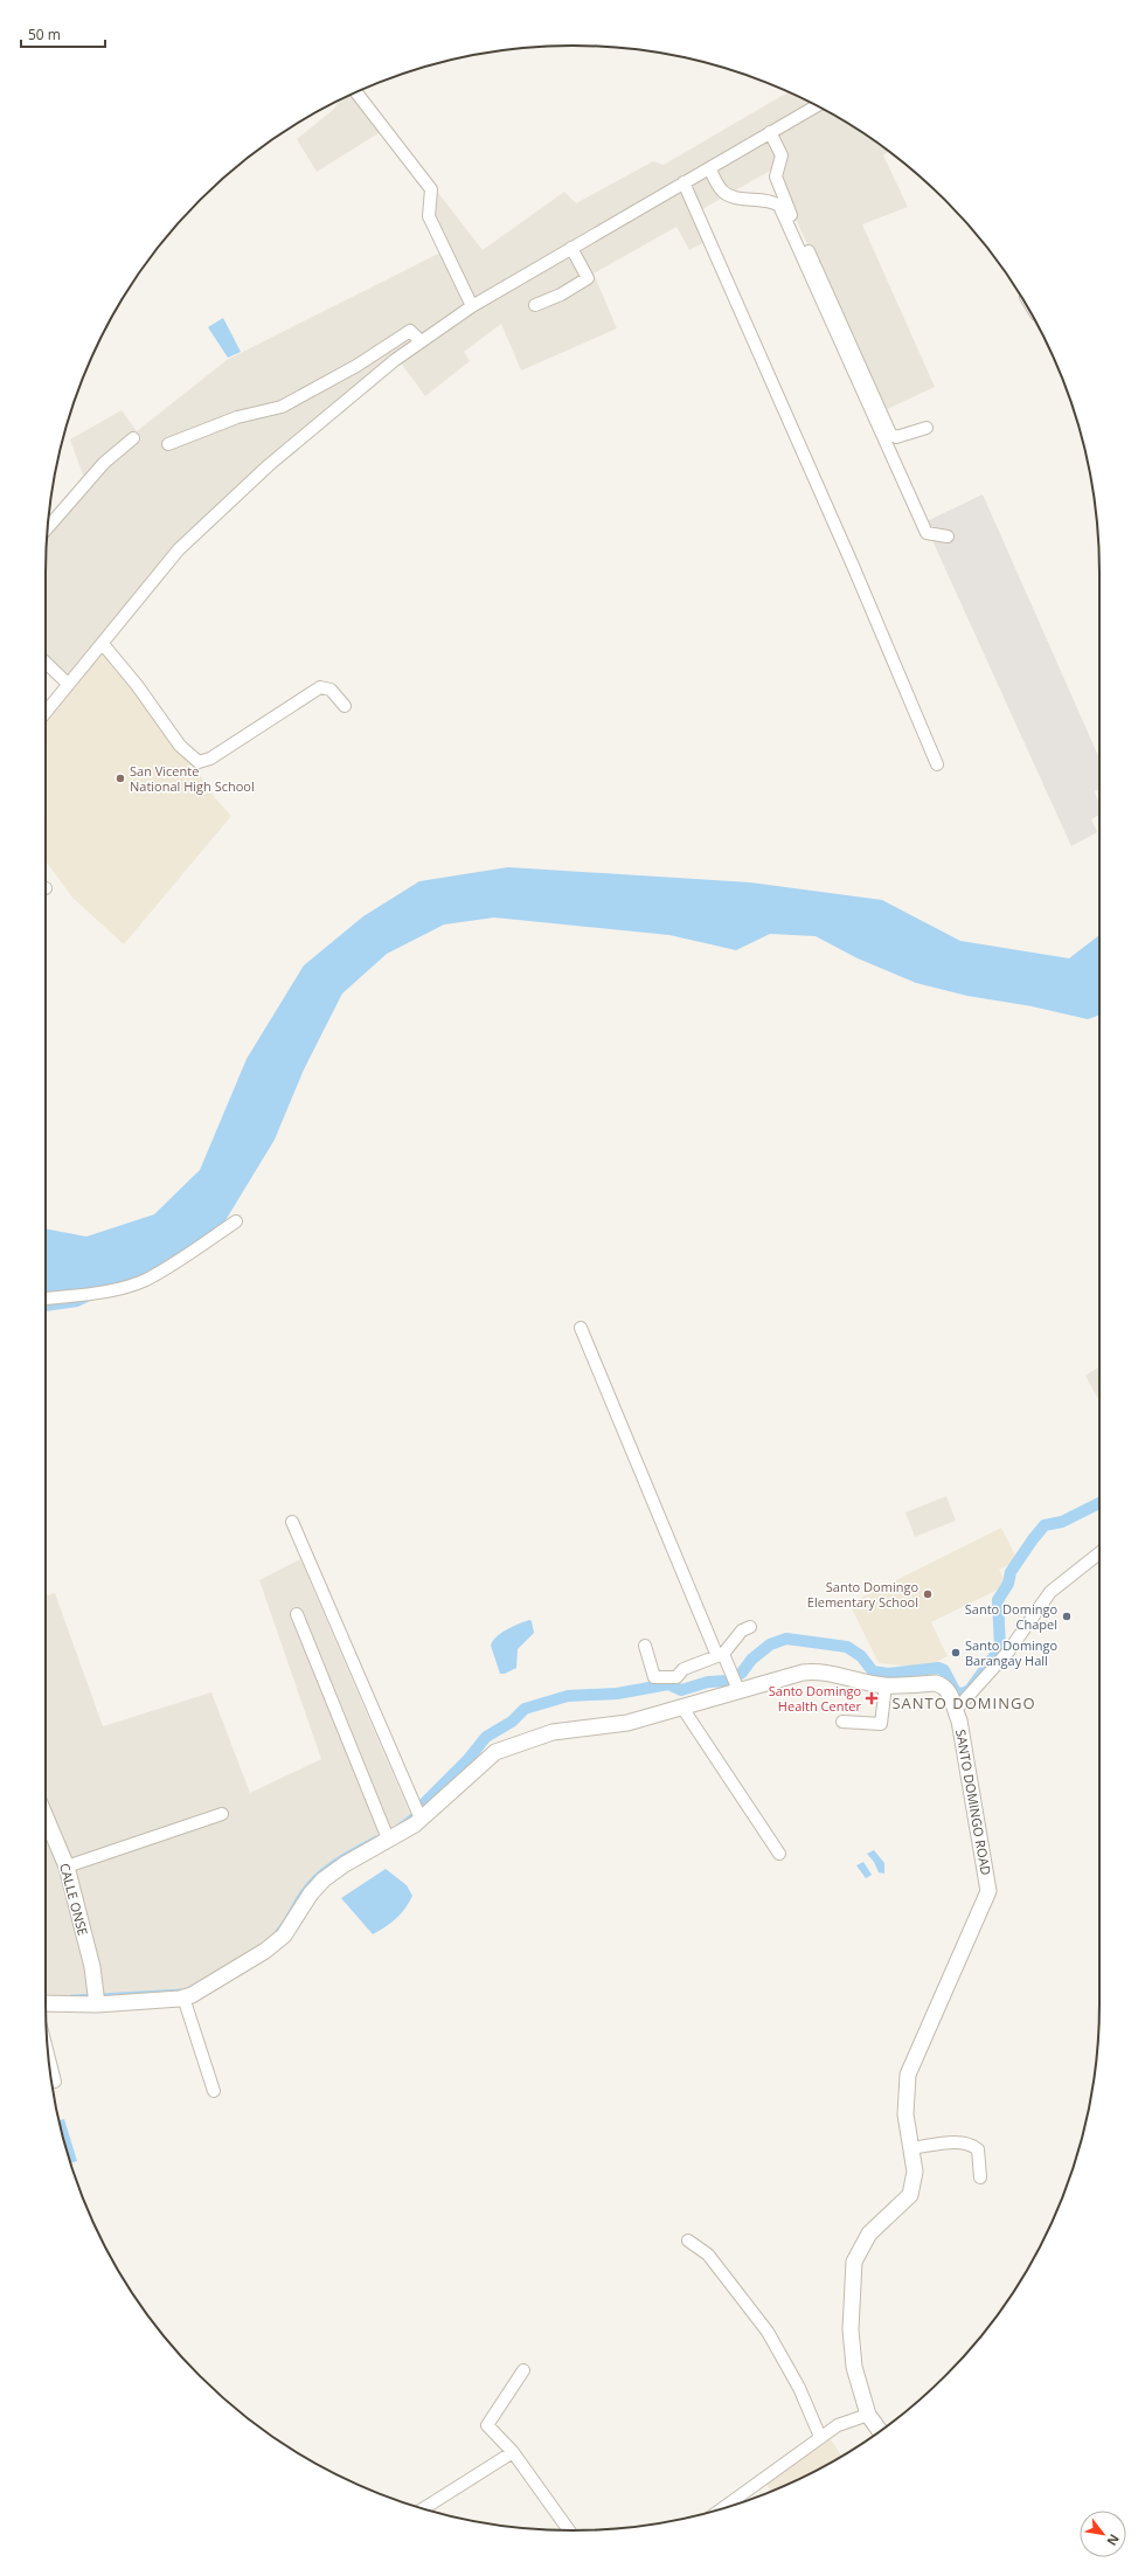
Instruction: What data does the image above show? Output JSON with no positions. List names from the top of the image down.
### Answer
{
  "streets": {
    "street": ["SANTO DOMINGO ROAD", "CALLE ONSE"]
  },
  "crossings": [
    ["SANTO DOMINGO ROAD", "CALLE ONSE"]
  ],
  "districts": ["SANTO DOMINGO"],
  "places": {
    "other": [
      "San Vicente National High School",
      "Santo Domingo Elementary School",
      "Santo Domingo Chapel",
      "Santo Domingo Barangay Hall"
    ],
    "health": ["Santo Domingo Health Center"]
  },
  "scale_bar": "50 m",
  "north": "bottom right"
}
